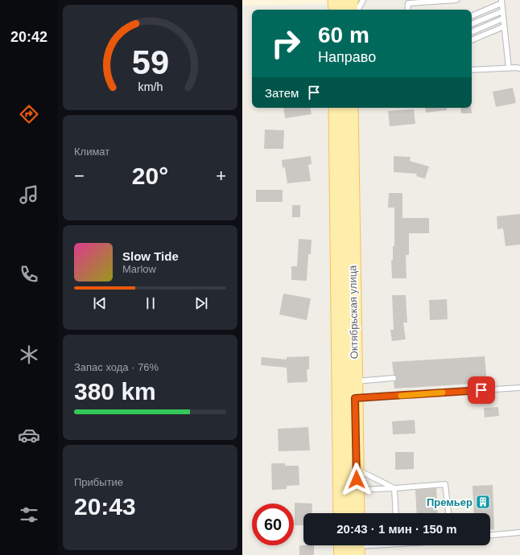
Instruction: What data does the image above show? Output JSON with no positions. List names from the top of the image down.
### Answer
{
  "streets": {
    "main road": ["Октябрьская улица"]
  },
  "places": {
    "building": ["Премьер"]
  },
  "page": {
    "tabs": "20:42",
    "turn": ["60 m", "Направо"],
    "then": "Затем",
    "tile": [
      "Климат",
      ["Запас хода · 76%", "380 km"],
      ["Прибытие", "20:43"]
    ],
    "heat": ["−", "20°", "+"],
    "song": ["Slow Tide", "Marlow"],
    "limit": "60",
    "trip": "20:43 · 1 мин · 150 m",
    "gauge": ["59", "km/h"]
  }
}
